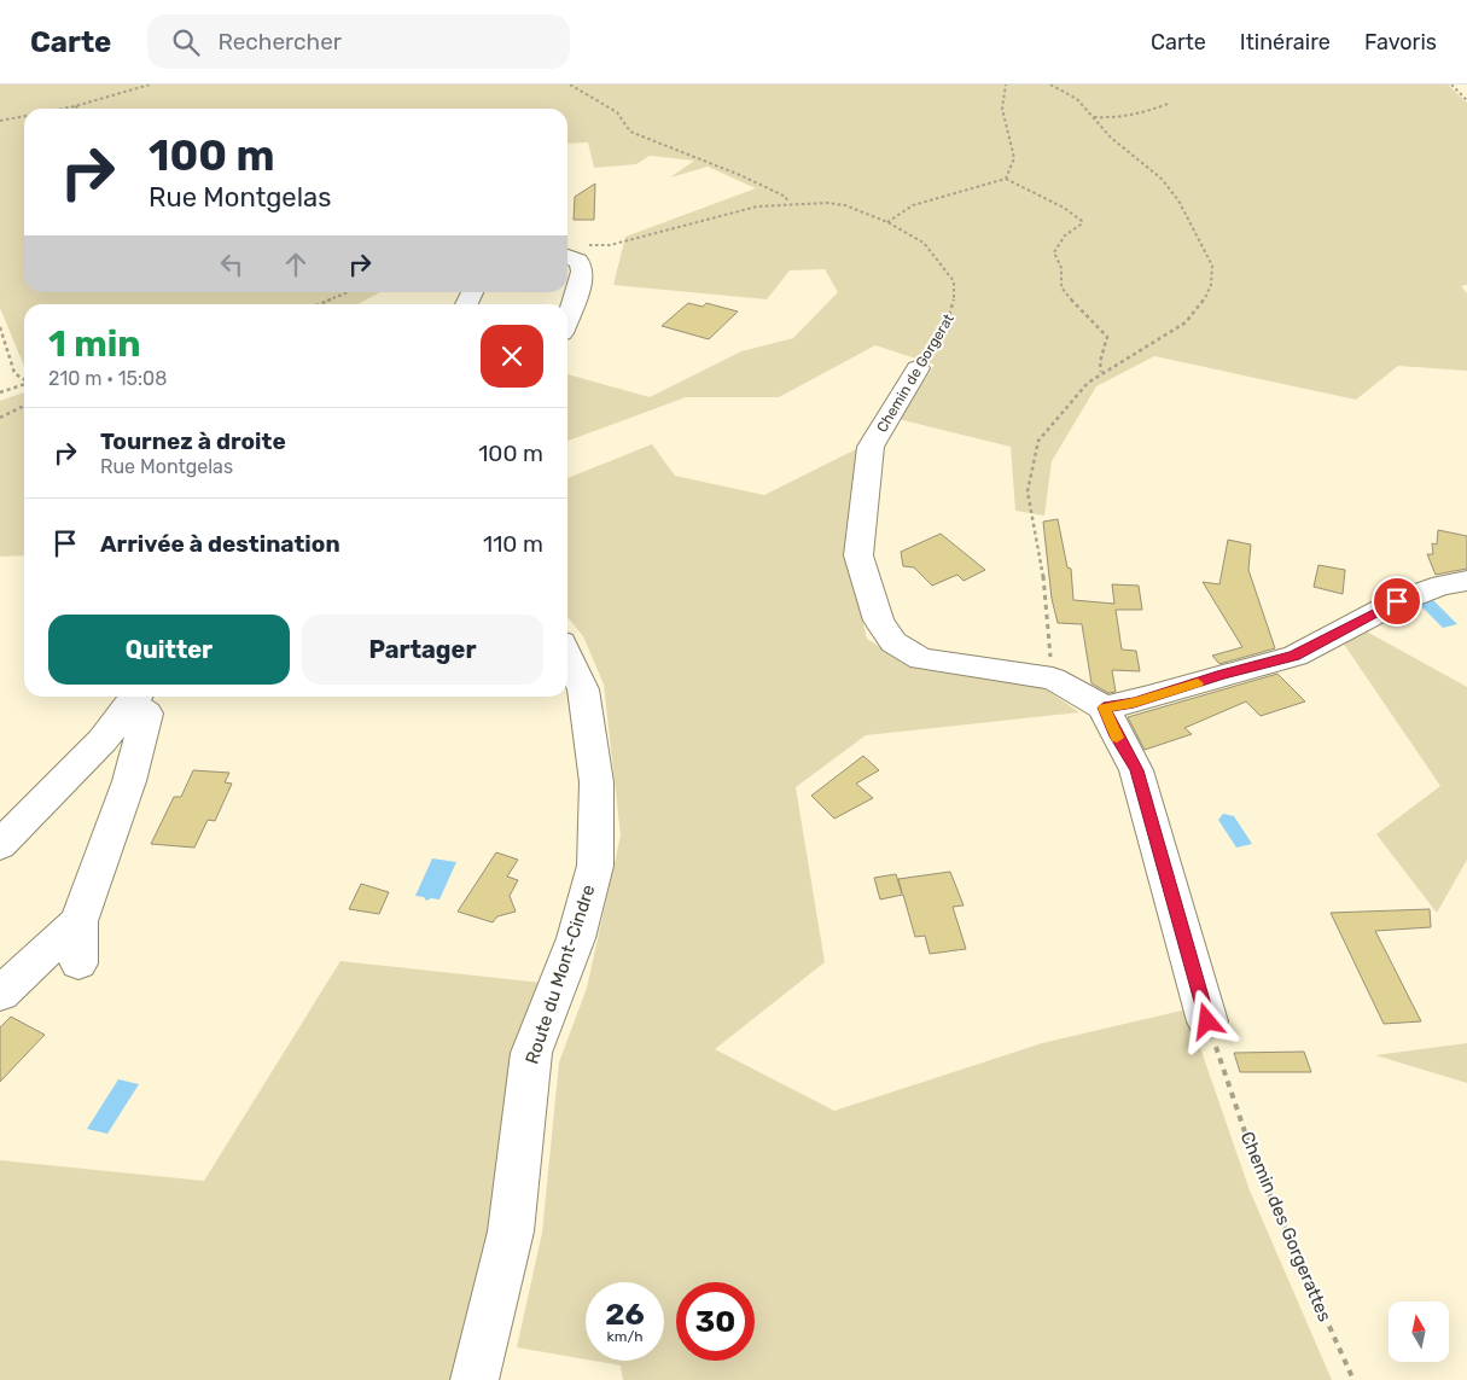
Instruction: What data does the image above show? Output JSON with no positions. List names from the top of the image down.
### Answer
{
  "streets": {
    "street": ["Chemin de Gorgerat", "Route du Mont-Cindre"],
    "path": ["Chemin des Gorgerattes"]
  },
  "north": "top",
  "page": {
    "header": "Carte",
    "search": "Rechercher",
    "nav": ["Carte", "Itinéraire", "Favoris"],
    "turn": ["100 m", "Rue Montgelas"],
    "heading": ["1 min", "210 m · 15:08"],
    "list": [
      {
        "name": "Tournez à droite",
        "note": "Rue Montgelas",
        "value": "100 m"
      },
      {
        "name": "Arrivée à destination",
        "value": "110 m"
      }
    ],
    "buttons": ["Quitter", "Partager"],
    "speed": "26 km/h",
    "limit": "30"
  }
}
